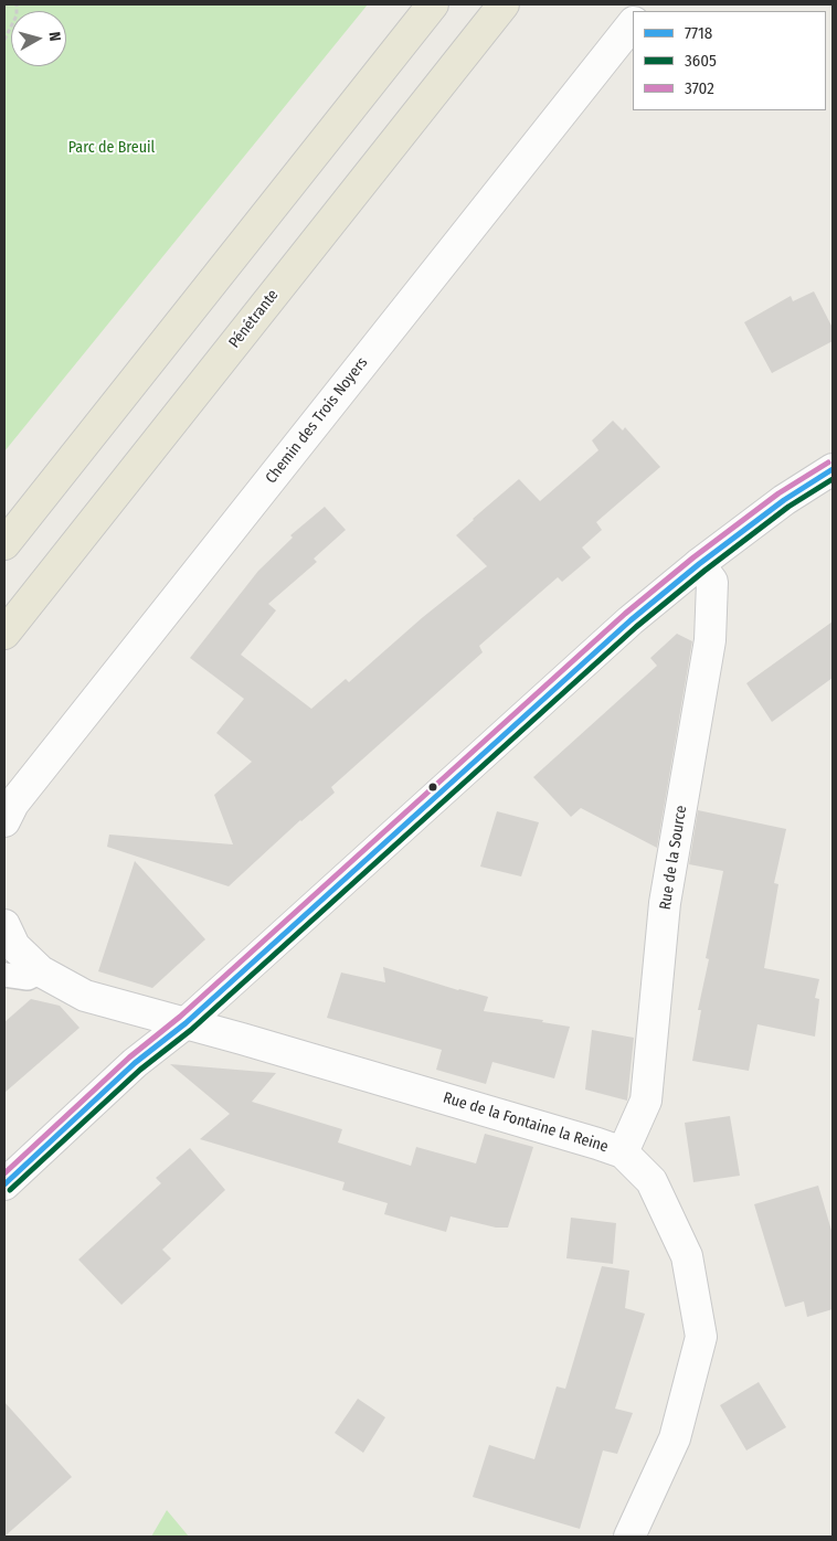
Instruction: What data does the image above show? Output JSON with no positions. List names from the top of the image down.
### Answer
{
  "streets": {
    "main road": ["Pénétrante"],
    "street": ["Chemin des Trois Noyers", "Rue de la Source", "Rue de la Fontaine la Reine"]
  },
  "crossings": [
    ["Rue de la Source", "Rue de la Fontaine la Reine"]
  ],
  "parks": ["Parc de Breuil"],
  "lines": ["transit line 3702", "transit line 7718", "transit line 3605"],
  "legend": ["7718", "3605", "3702"],
  "north": "right"
}
